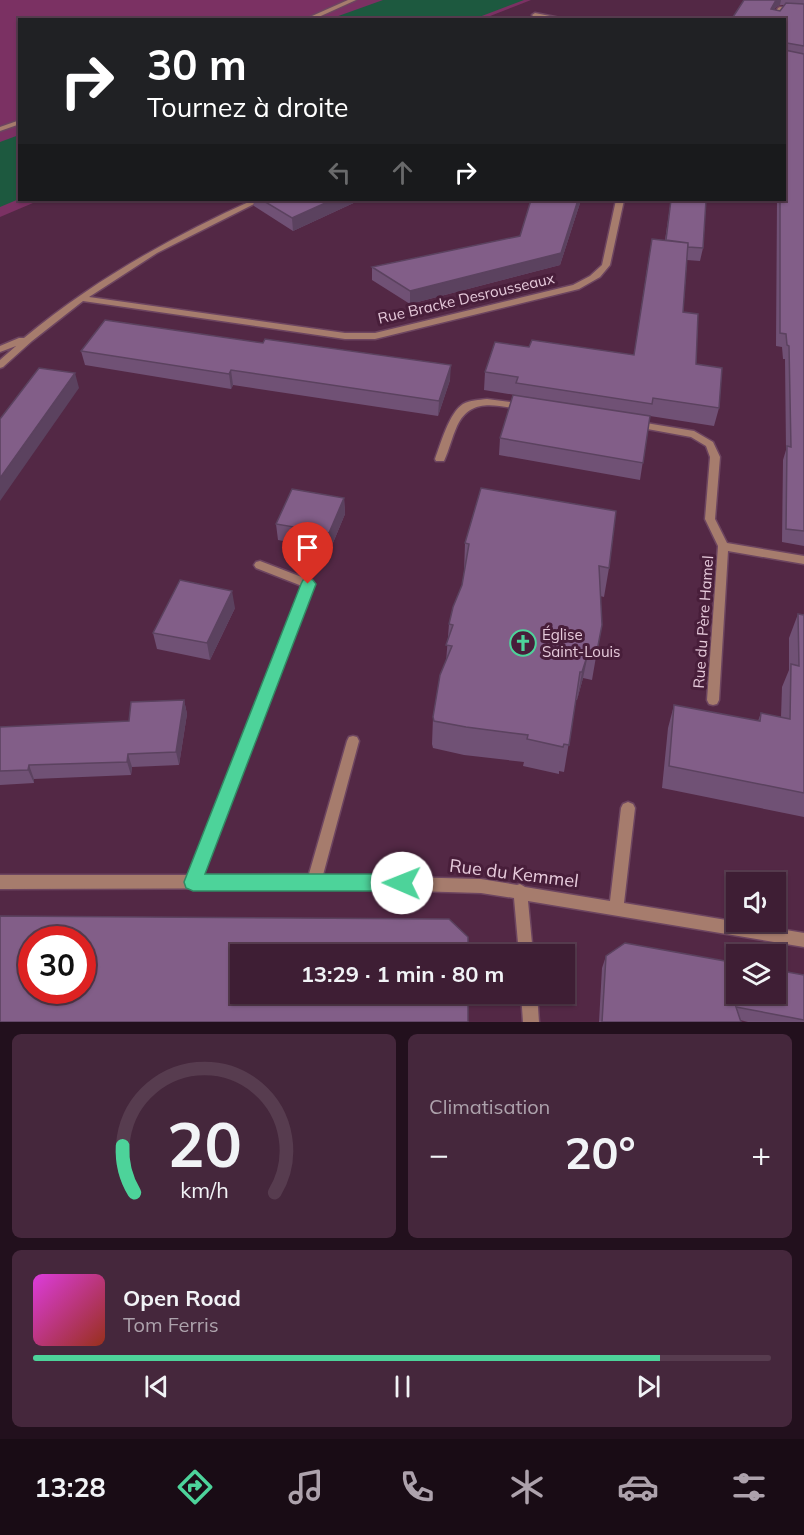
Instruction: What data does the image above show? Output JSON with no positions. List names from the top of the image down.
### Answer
{
  "streets": {
    "street": ["Rue Bracke Desrousseaux", "Rue du Père Hamel", "Rue du Kemmel"]
  },
  "places": {
    "church": ["Église Saint-Louis"]
  },
  "page": {
    "turn": ["30 m", "Tournez à droite"],
    "limit": "30",
    "trip": "13:29 · 1 min · 80 m",
    "tile": "Climatisation",
    "heat": ["−", "20°", "+"],
    "song": ["Open Road", "Tom Ferris"],
    "tabs": "13:28",
    "gauge": ["20", "km/h"]
  }
}
